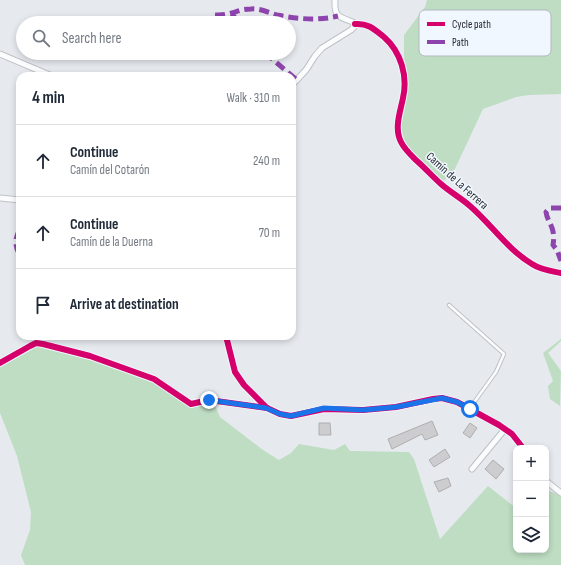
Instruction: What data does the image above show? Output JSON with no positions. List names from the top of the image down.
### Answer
{
  "streets": {
    "street": ["Camín de La Ferrera"]
  },
  "legend": ["Cycle path", "Path"],
  "page": {
    "search": "Search here",
    "heading": ["4 min", "Walk · 310 m"],
    "list": [
      ["Continue", "Camín del Cotarón", "240 m"],
      ["Continue", "Camín de la Duerna", "70 m"],
      "Arrive at destination"
    ],
    "map_buttons": ["+", "−"]
  }
}
